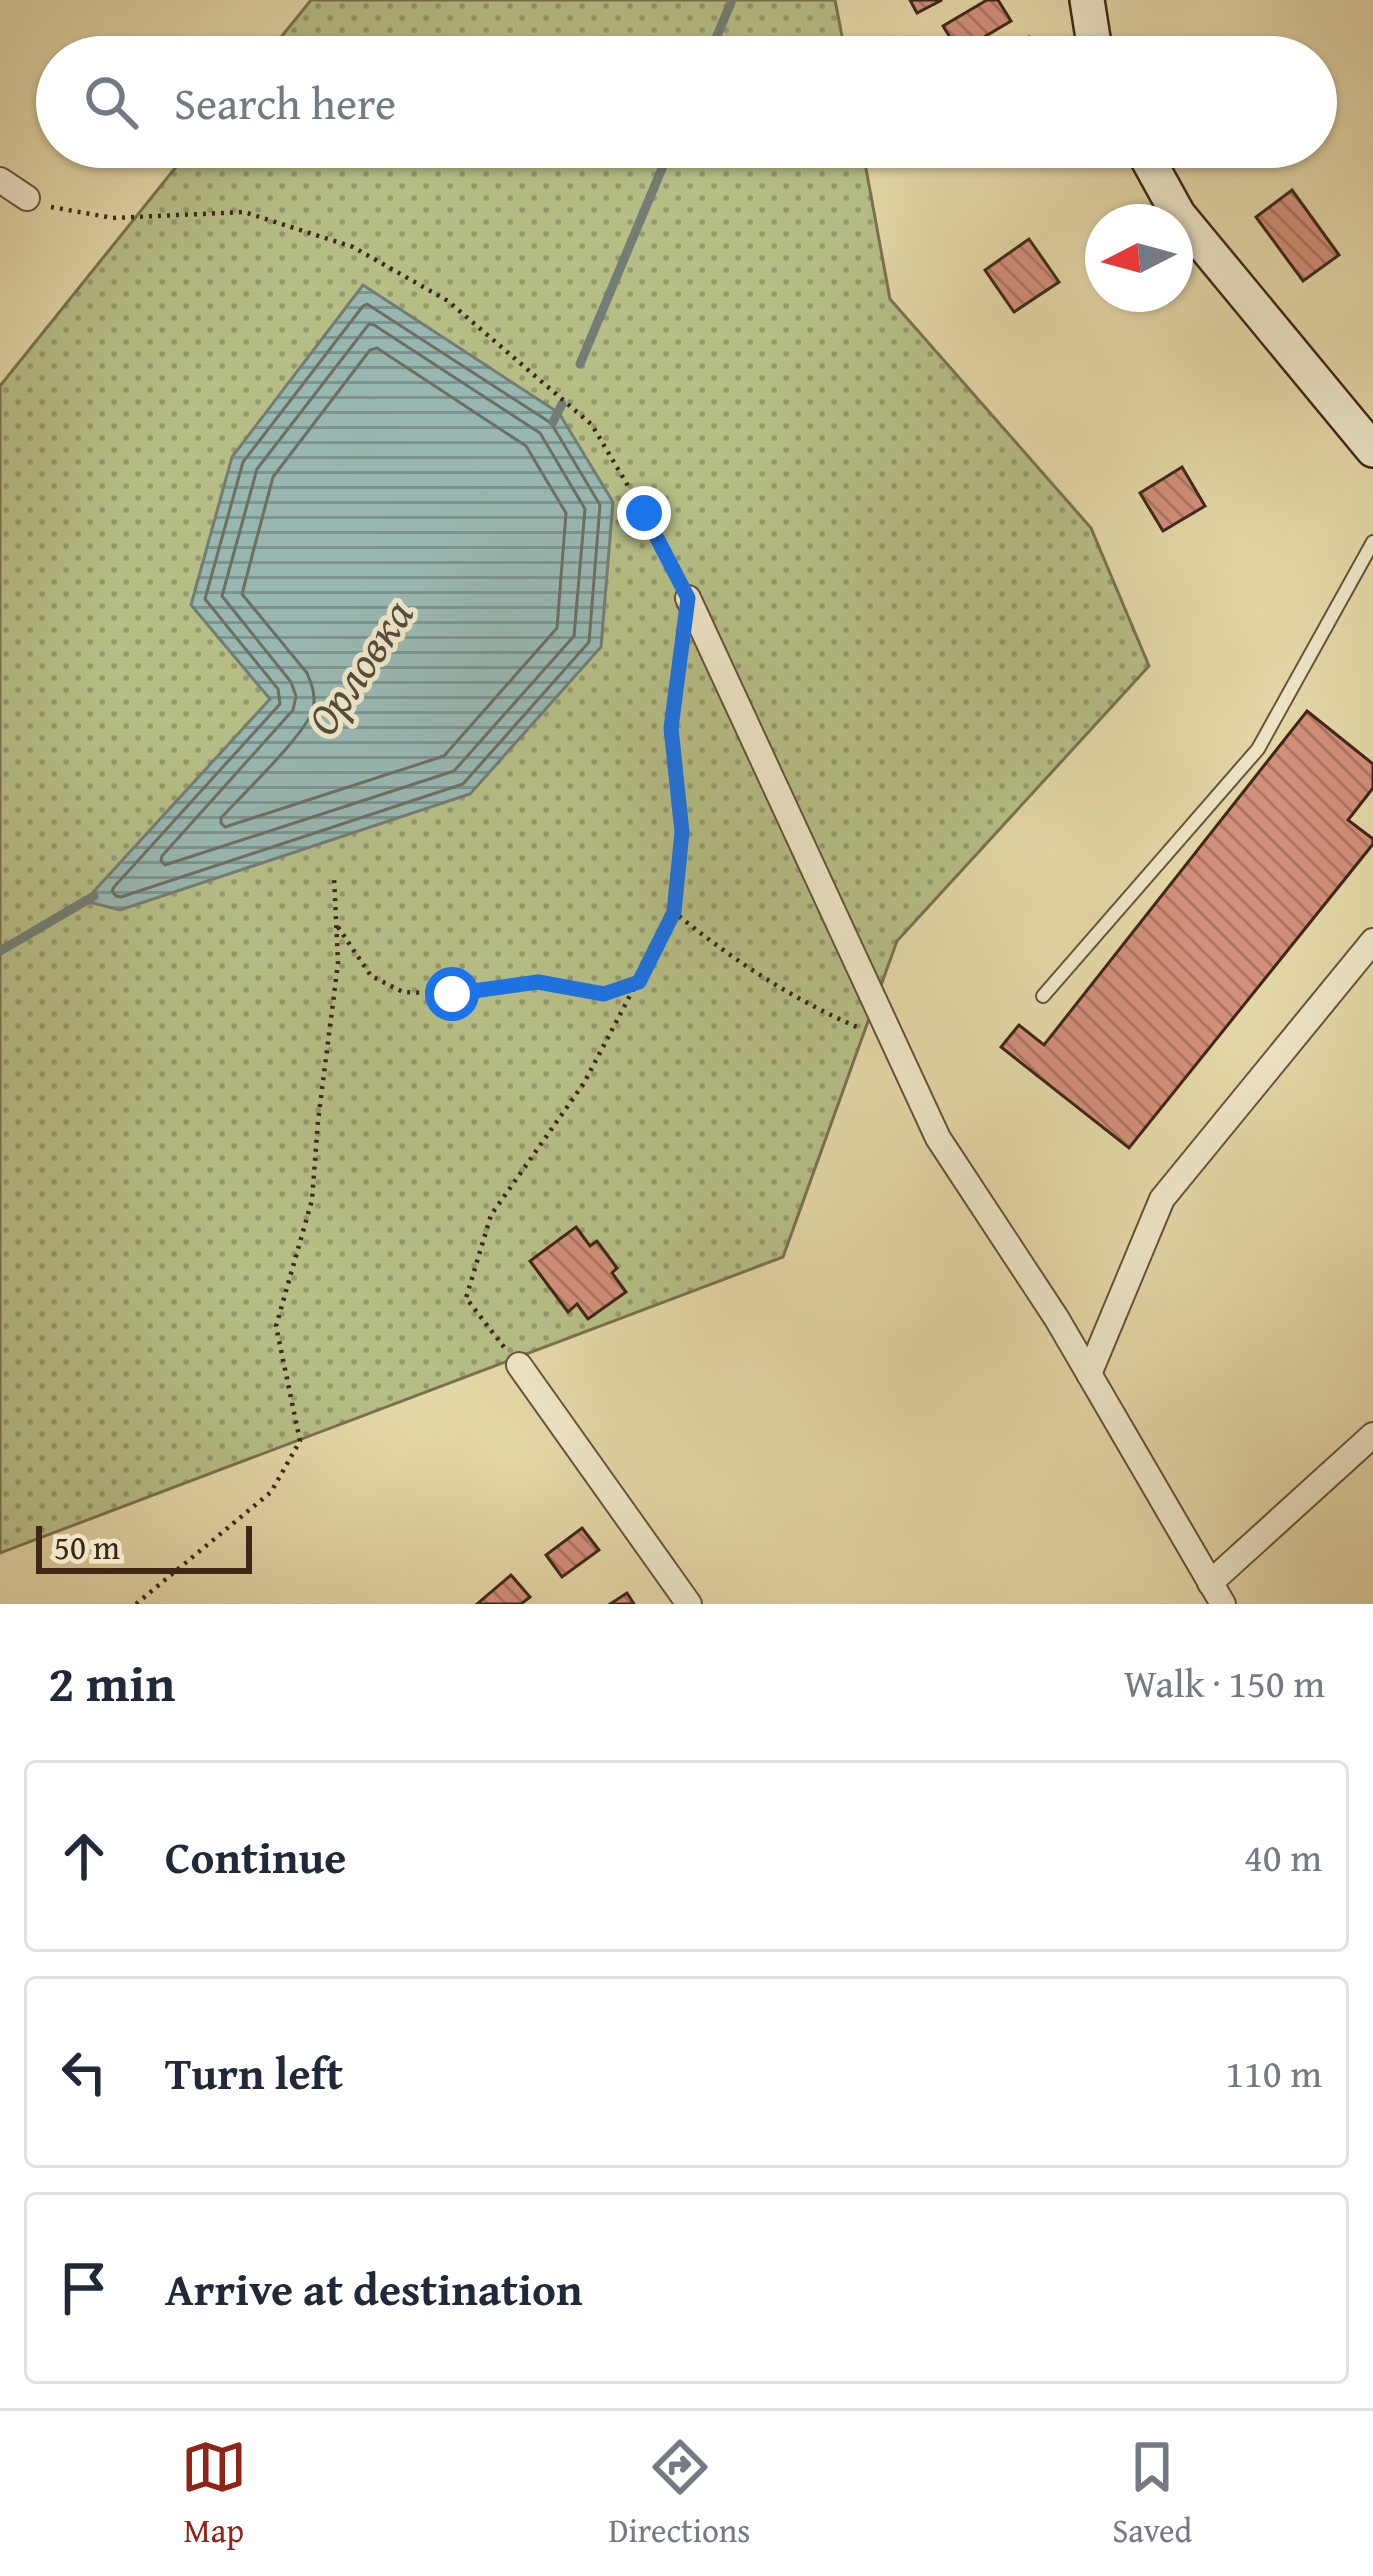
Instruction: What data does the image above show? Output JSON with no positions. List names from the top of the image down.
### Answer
{
  "water": ["Орловка"],
  "scale_bar": "50 m",
  "north": "left",
  "page": {
    "search": "Search here",
    "scale": "50 m",
    "heading": ["2 min", "Walk · 150 m"],
    "list": [
      ["Continue", "40 m"],
      ["Turn left", "110 m"],
      "Arrive at destination"
    ],
    "nav": ["Map", "Directions", "Saved"]
  }
}
